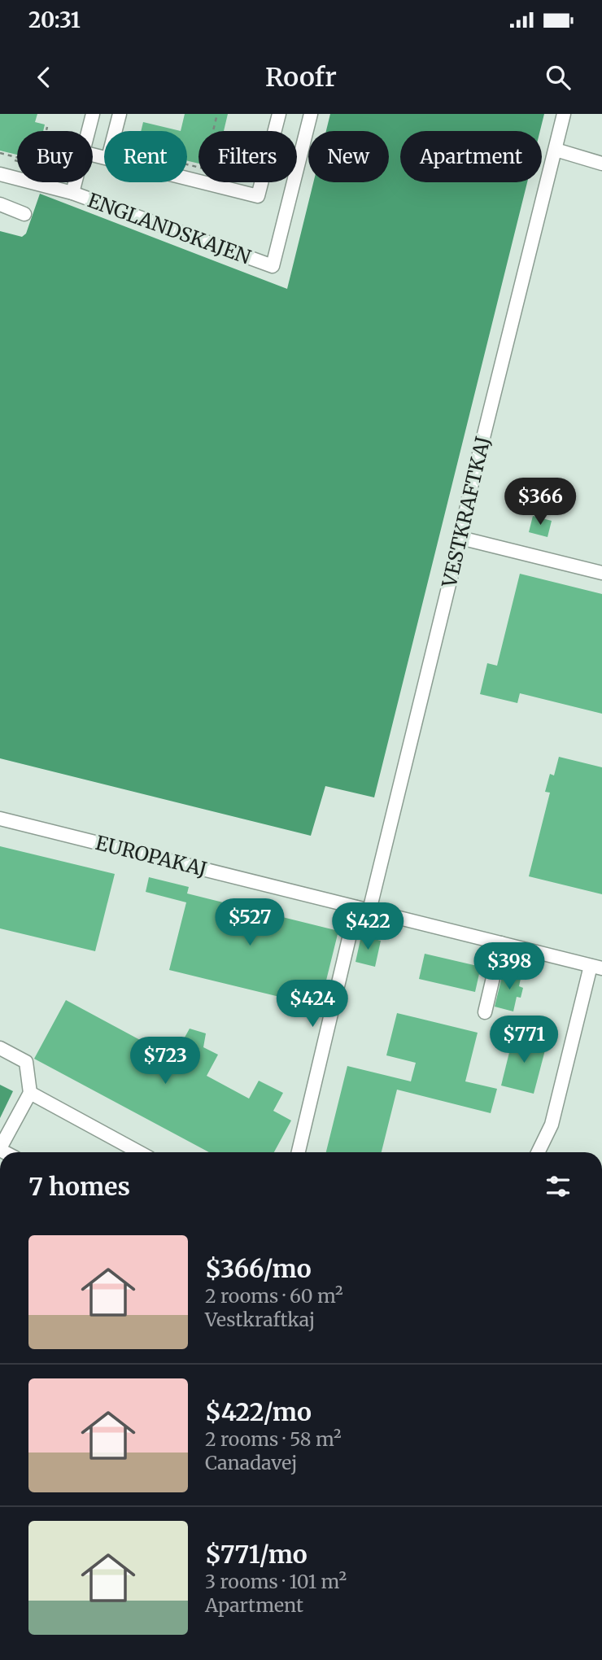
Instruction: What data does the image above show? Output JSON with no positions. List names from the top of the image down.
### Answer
{
  "streets": {
    "street": ["ENGLANDSKAJEN", "VESTKRAFTKAJ", "EUROPAKAJ"]
  },
  "crossings": [
    ["VESTKRAFTKAJ", "EUROPAKAJ"]
  ],
  "page": {
    "status": "20:31",
    "header": "Roofr",
    "chip": [
      "Buy",
      "Rent",
      "Filters",
      "New",
      "Apartment"
    ],
    "price": [
      "$366",
      "$527",
      "$422",
      "$398",
      "$424",
      "$771",
      "$723"
    ],
    "heading": "7 homes",
    "list": [
      {
        "name": "$366/mo",
        "note": "2 rooms · 60 m² · Vestkraftkaj"
      },
      {
        "name": "$422/mo",
        "note": "2 rooms · 58 m² · Canadavej"
      },
      {
        "name": "$771/mo",
        "note": "3 rooms · 101 m² · Apartment"
      }
    ]
  }
}
